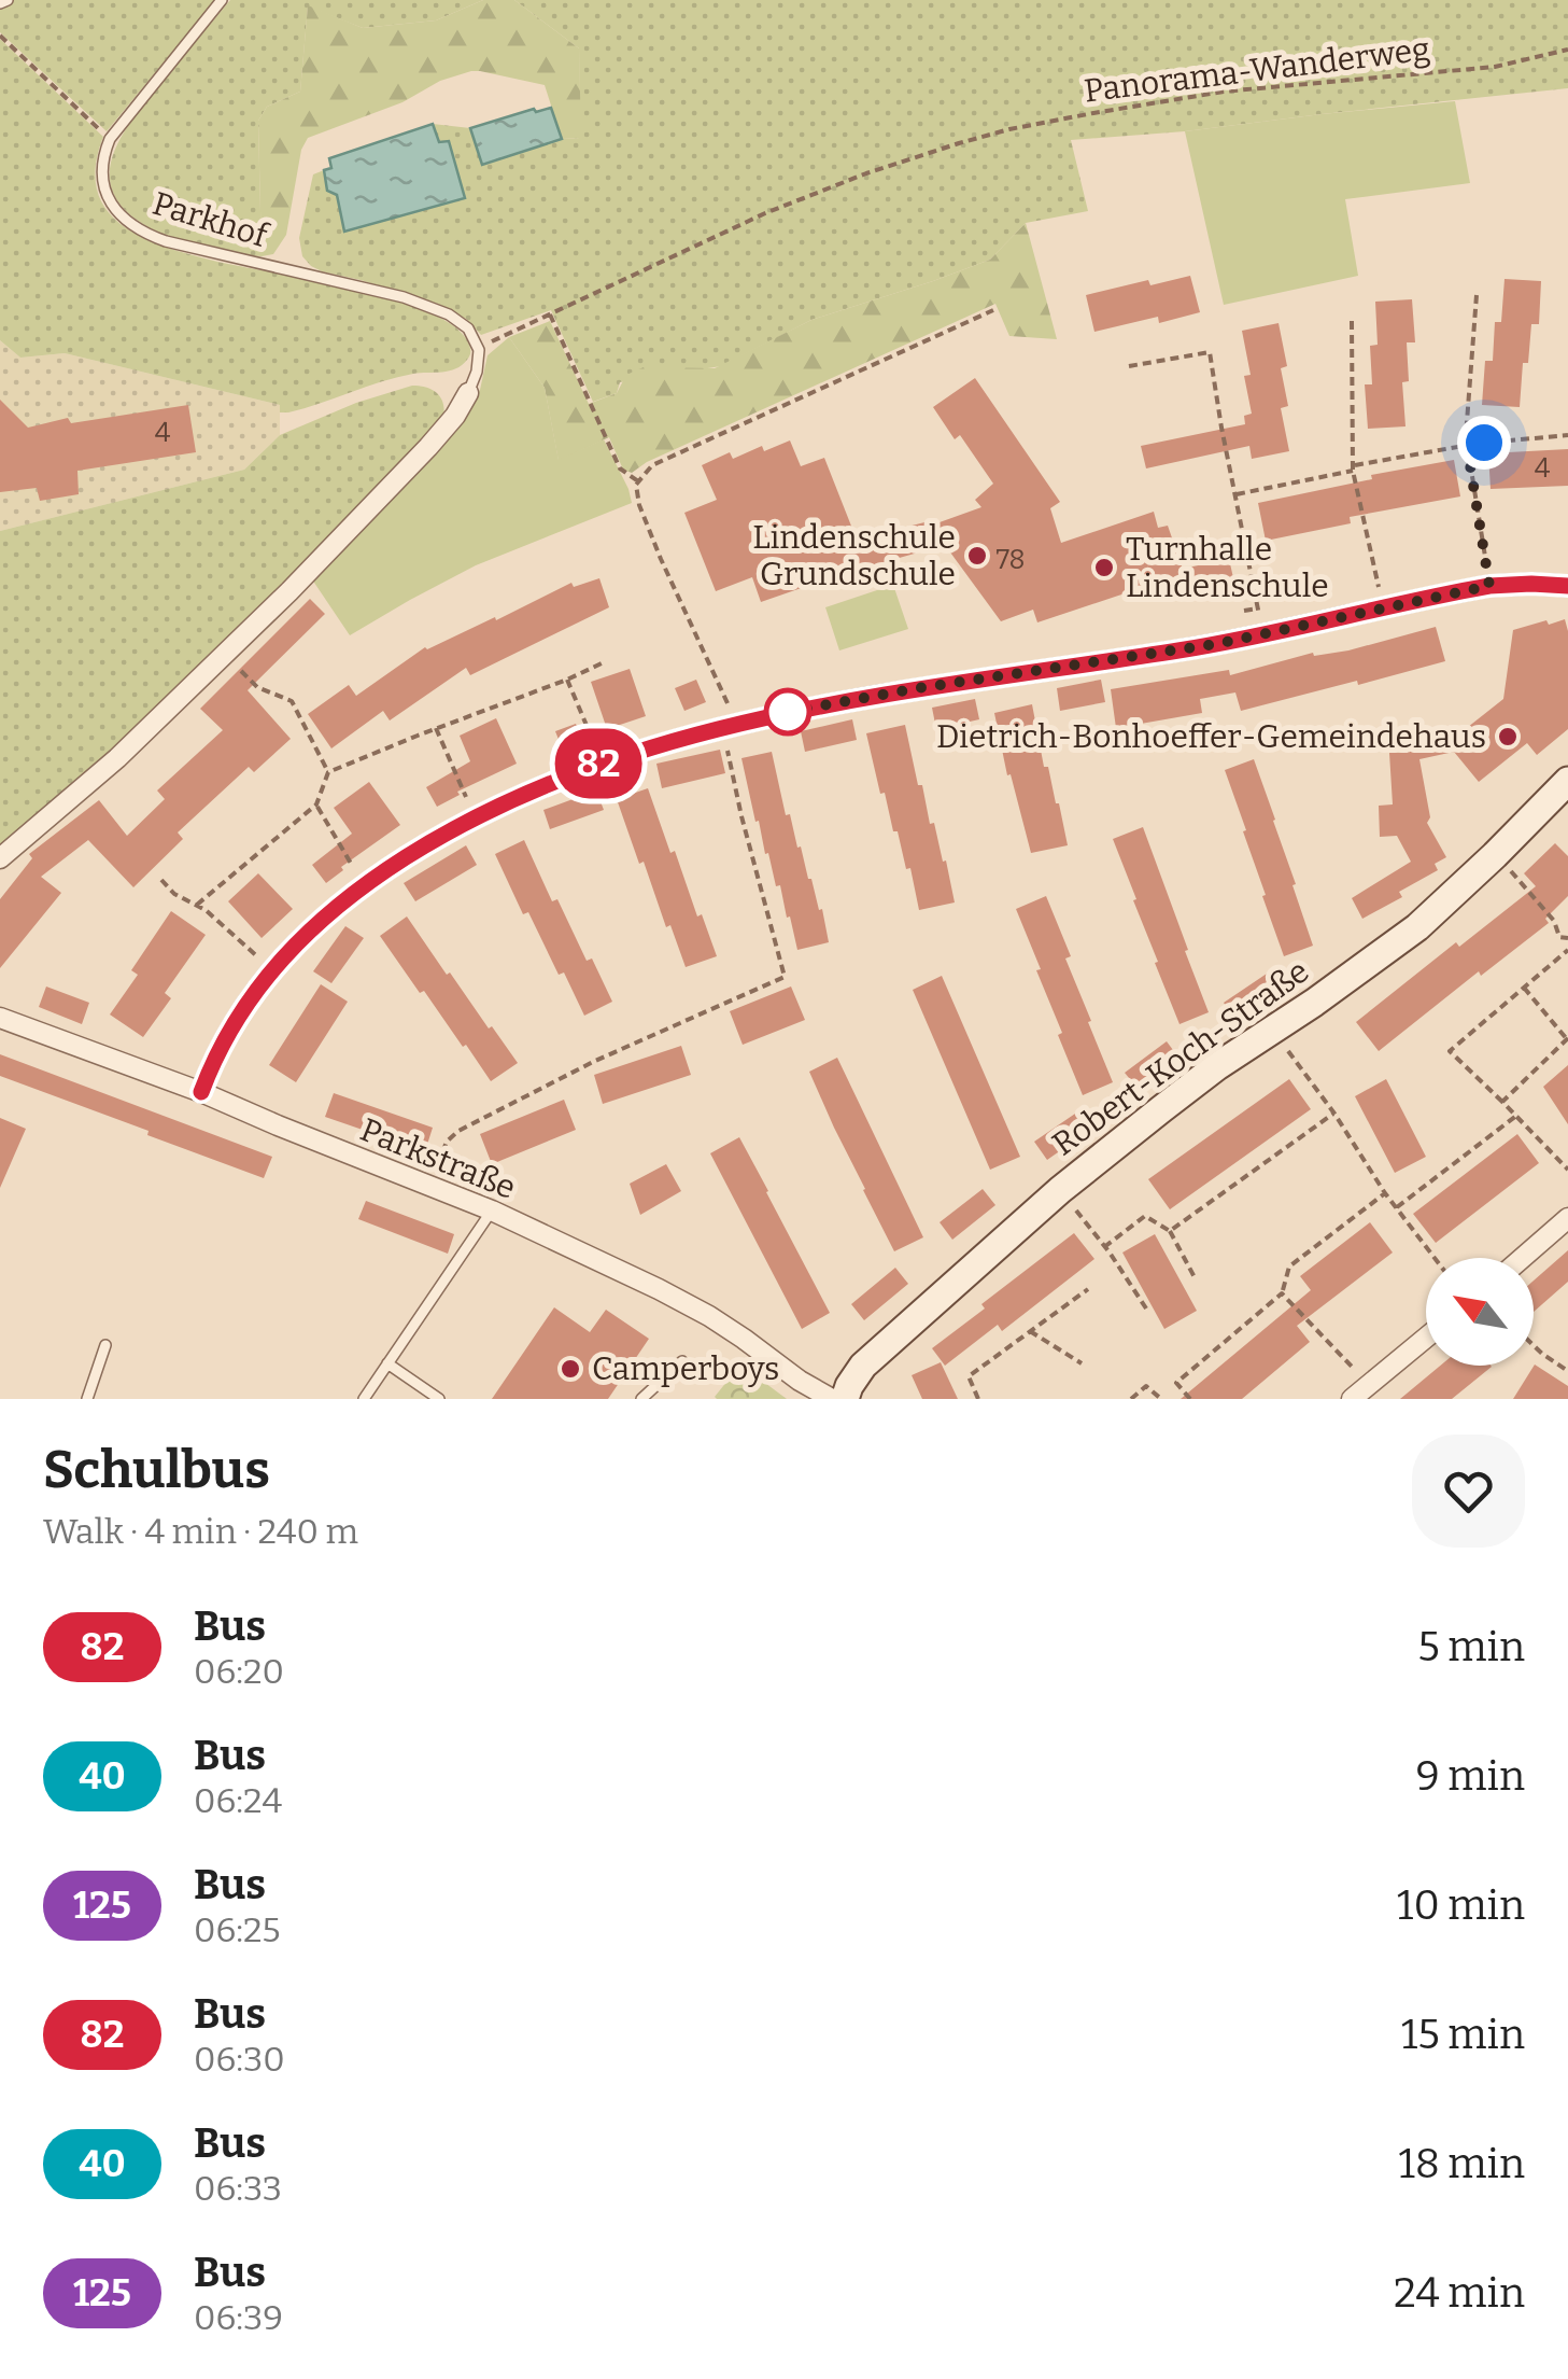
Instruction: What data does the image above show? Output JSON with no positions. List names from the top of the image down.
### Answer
{
  "streets": {
    "street": ["Robert-Koch-Straße", "Parkstraße"],
    "lane": ["Parkhof"],
    "path": ["Panorama-Wanderweg"]
  },
  "crossings": [
    ["Panorama-Wanderweg", "Parkhof"]
  ],
  "places": [
    "Lindenschule Grundschule",
    "Turnhalle Lindenschule",
    "Dietrich-Bonhoeffer-Gemeindehaus",
    "Camperboys"
  ],
  "lines": ["bus line 82"],
  "house_numbers": ["4", "4", "78"],
  "north": "top left",
  "page": {
    "on_map": "82",
    "heading": ["Schulbus", "Walk · 4 min · 240 m"],
    "list": [
      {
        "mark": "82",
        "name": "Bus",
        "note": "06:20",
        "value": "5 min"
      },
      {
        "mark": "40",
        "name": "Bus",
        "note": "06:24",
        "value": "9 min"
      },
      {
        "mark": "125",
        "name": "Bus",
        "note": "06:25",
        "value": "10 min"
      },
      {
        "mark": "82",
        "name": "Bus",
        "note": "06:30",
        "value": "15 min"
      },
      {
        "mark": "40",
        "name": "Bus",
        "note": "06:33",
        "value": "18 min"
      },
      {
        "mark": "125",
        "name": "Bus",
        "note": "06:39",
        "value": "24 min"
      }
    ]
  }
}
